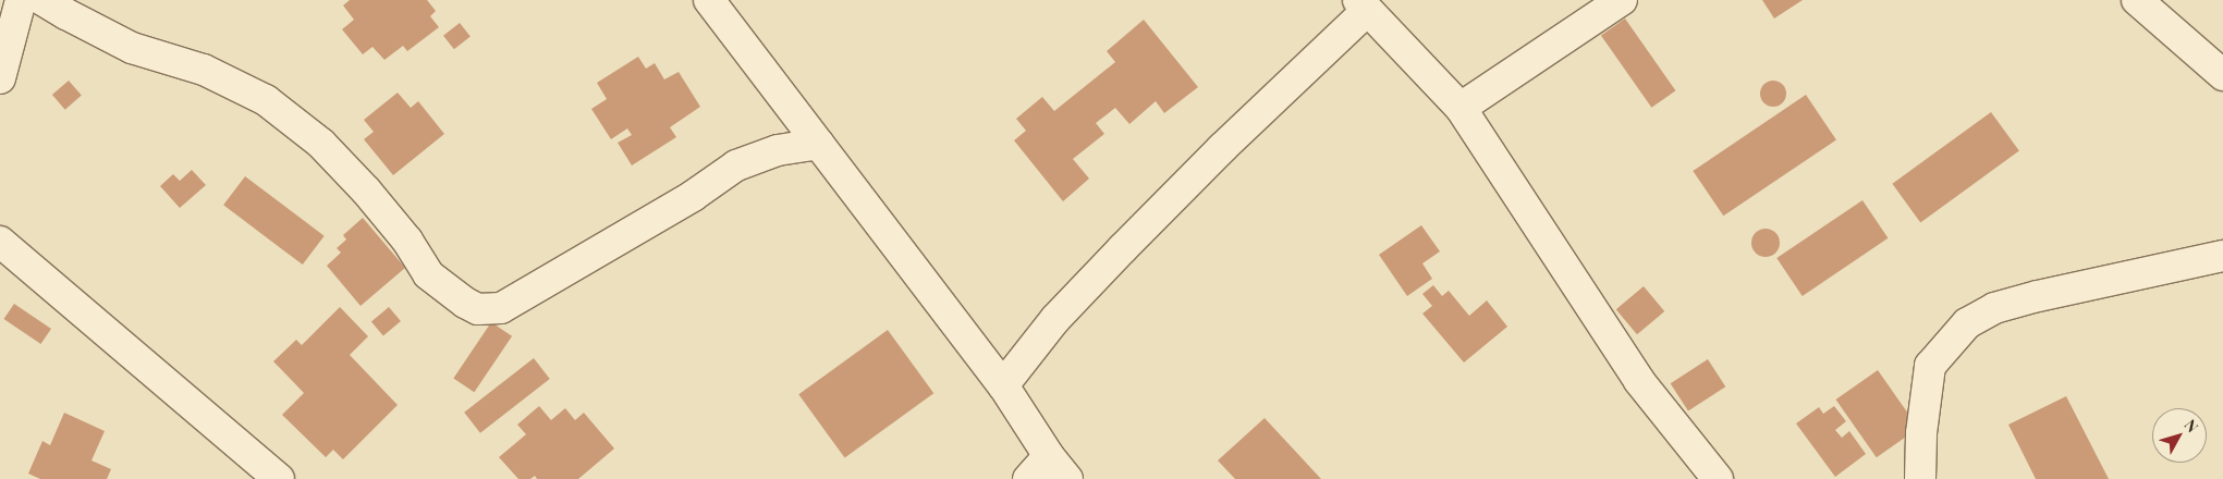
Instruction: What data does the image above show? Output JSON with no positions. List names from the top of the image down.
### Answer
{
  "north": "top right"
}
